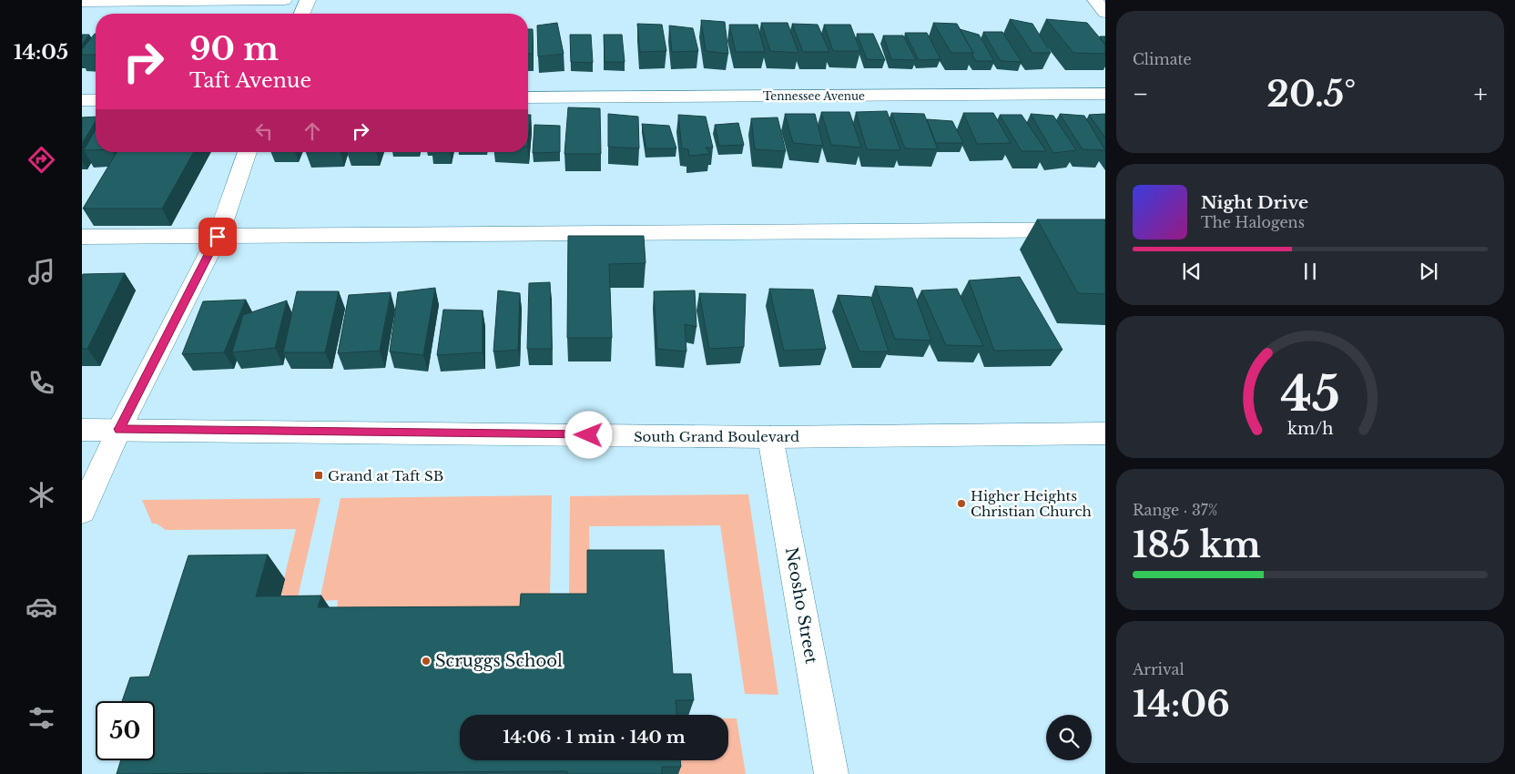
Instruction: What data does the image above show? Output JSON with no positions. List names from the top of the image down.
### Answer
{
  "streets": {
    "street": ["Tennessee Avenue", "South Grand Boulevard", "Neosho Street"]
  },
  "crossings": [
    ["South Grand Boulevard", "Neosho Street"]
  ],
  "places": {
    "transit": ["Grand at Taft SB"],
    "other": ["Higher Heights Christian Church", "Scruggs School"]
  },
  "page": {
    "tabs": "14:05",
    "tile": [
      "Climate",
      ["Range · 37%", "185 km"],
      ["Arrival", "14:06"]
    ],
    "turn": ["90 m", "Taft Avenue"],
    "heat": ["−", "20.5°", "+"],
    "song": ["Night Drive", "The Halogens"],
    "limit": "50",
    "trip": "14:06 · 1 min · 140 m",
    "gauge": ["45", "km/h"]
  }
}
